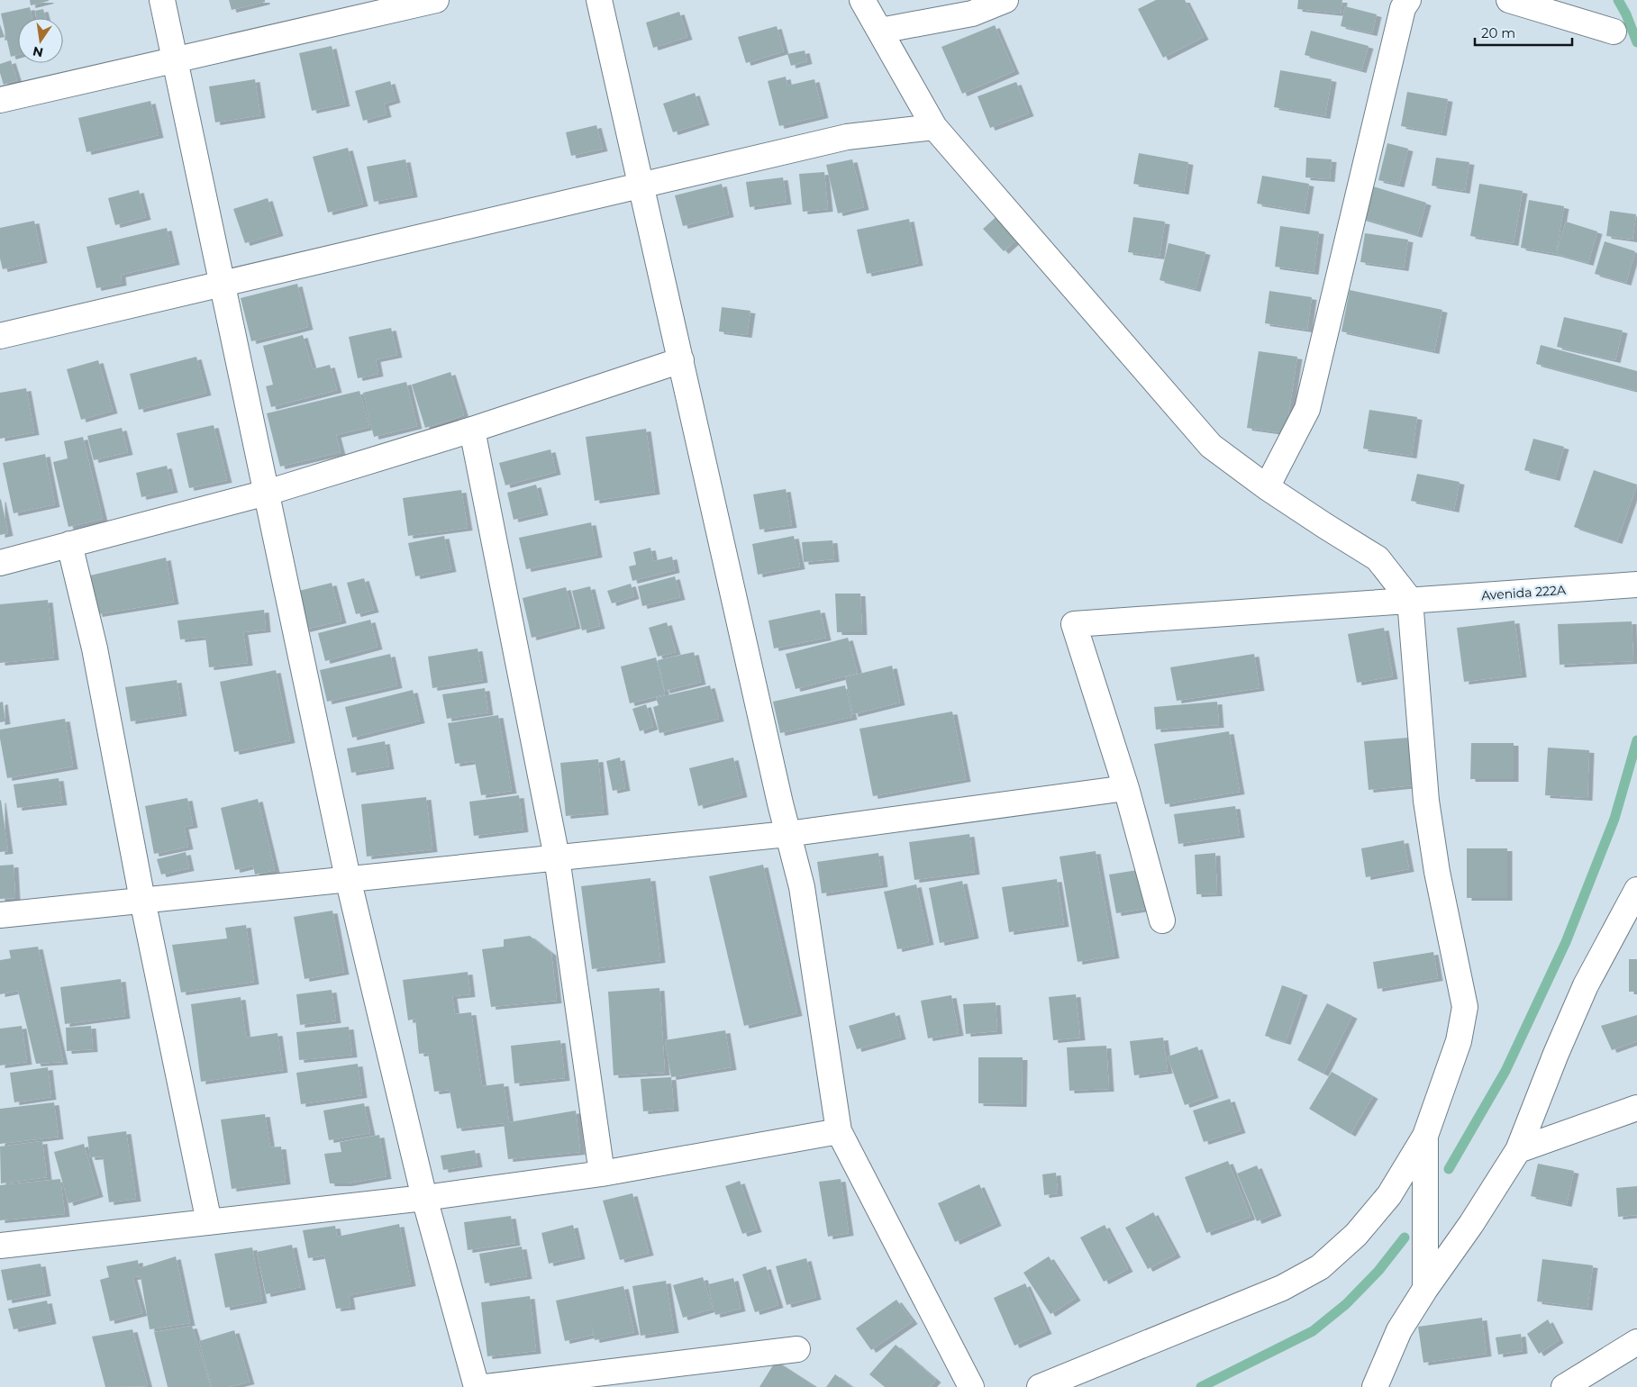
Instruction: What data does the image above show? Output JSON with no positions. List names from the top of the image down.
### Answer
{
  "streets": {
    "street": ["Avenida 222A"]
  },
  "scale_bar": "20 m",
  "north": "bottom"
}
